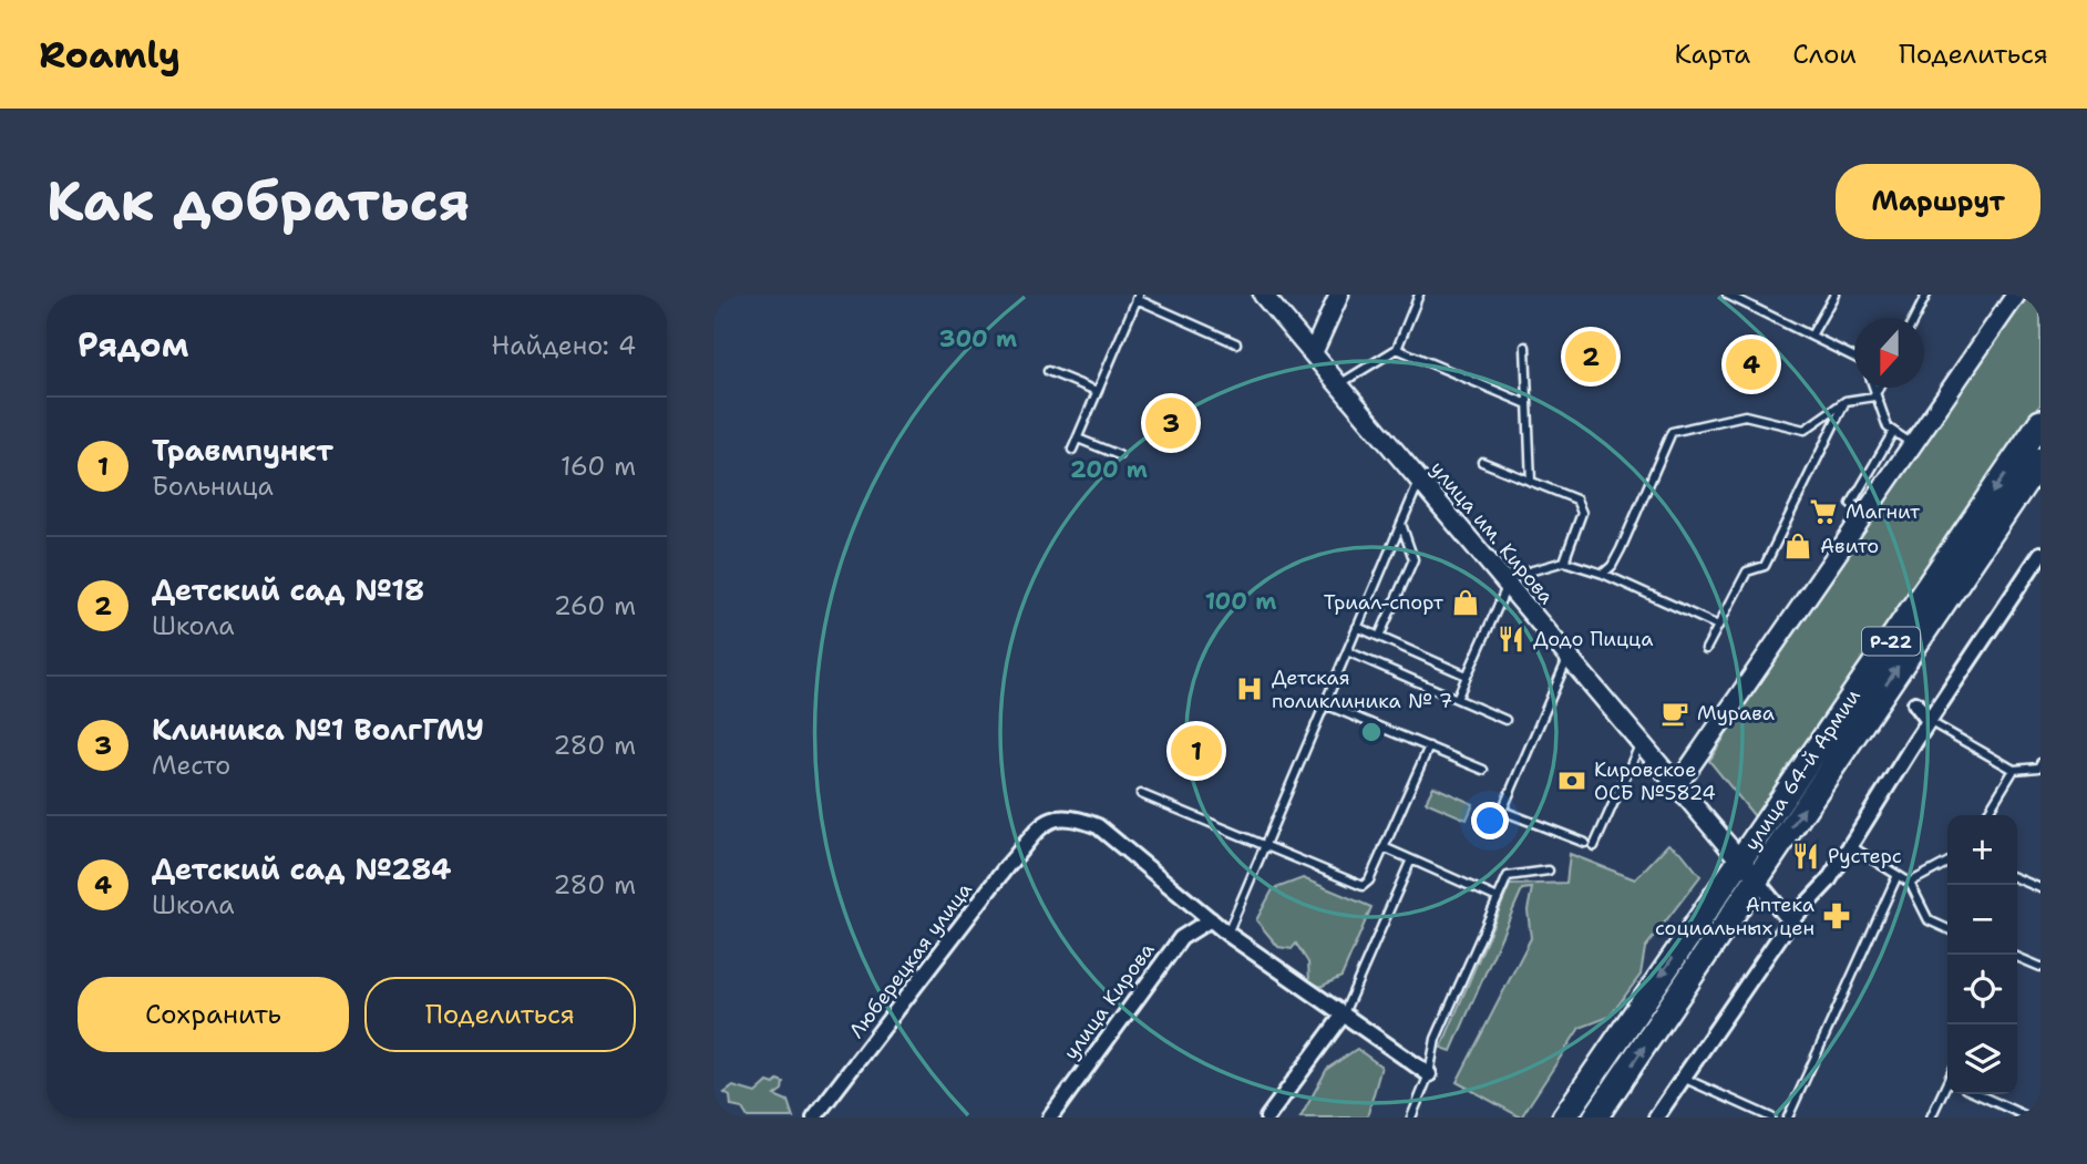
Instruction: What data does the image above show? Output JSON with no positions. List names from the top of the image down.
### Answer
{
  "streets": {
    "highway": ["Р-22", "улица 64-й Армии"],
    "main road": ["улица им. Кирова"],
    "street": ["Люберецкая улица", "улица Кирова"]
  },
  "crossings": [
    ["улица им. Кирова", "улица 64-й Армии"],
    ["Люберецкая улица", "улица Кирова"]
  ],
  "places": {
    "supermarket": ["Магнит"],
    "shop": ["Авито", "Триал-спорт"],
    "restaurant": ["Додо Пицца", "Рустерс"],
    "hospital": ["Детская поликлиника № 7"],
    "cafe": ["Мурава"],
    "bank": ["Кировское ОСБ №5824"],
    "pharmacy": ["Аптека социальных цен"]
  },
  "north": "bottom",
  "page": {
    "header": "Roamly",
    "nav": ["Карта", "Слои", "Поделиться"],
    "buttons": [
      "Маршрут",
      ["Сохранить", "Поделиться"]
    ],
    "title": "Как добраться",
    "heading": ["Рядом", "Найдено: 4"],
    "pins": [
      "2",
      "4",
      "3",
      "1"
    ],
    "list": [
      {
        "mark": "1",
        "name": "Травмпункт",
        "note": "Больница",
        "value": "160 m"
      },
      {
        "mark": "2",
        "name": "Детский сад №18",
        "note": "Школа",
        "value": "260 m"
      },
      {
        "mark": "3",
        "name": "Клиника №1 ВолгГМУ",
        "note": "Место",
        "value": "280 m"
      },
      {
        "mark": "4",
        "name": "Детский сад №284",
        "note": "Школа",
        "value": "280 m"
      }
    ],
    "map_buttons": ["+", "−"]
  },
  "rings": ["300 m", "200 m", "100 m"]
}
